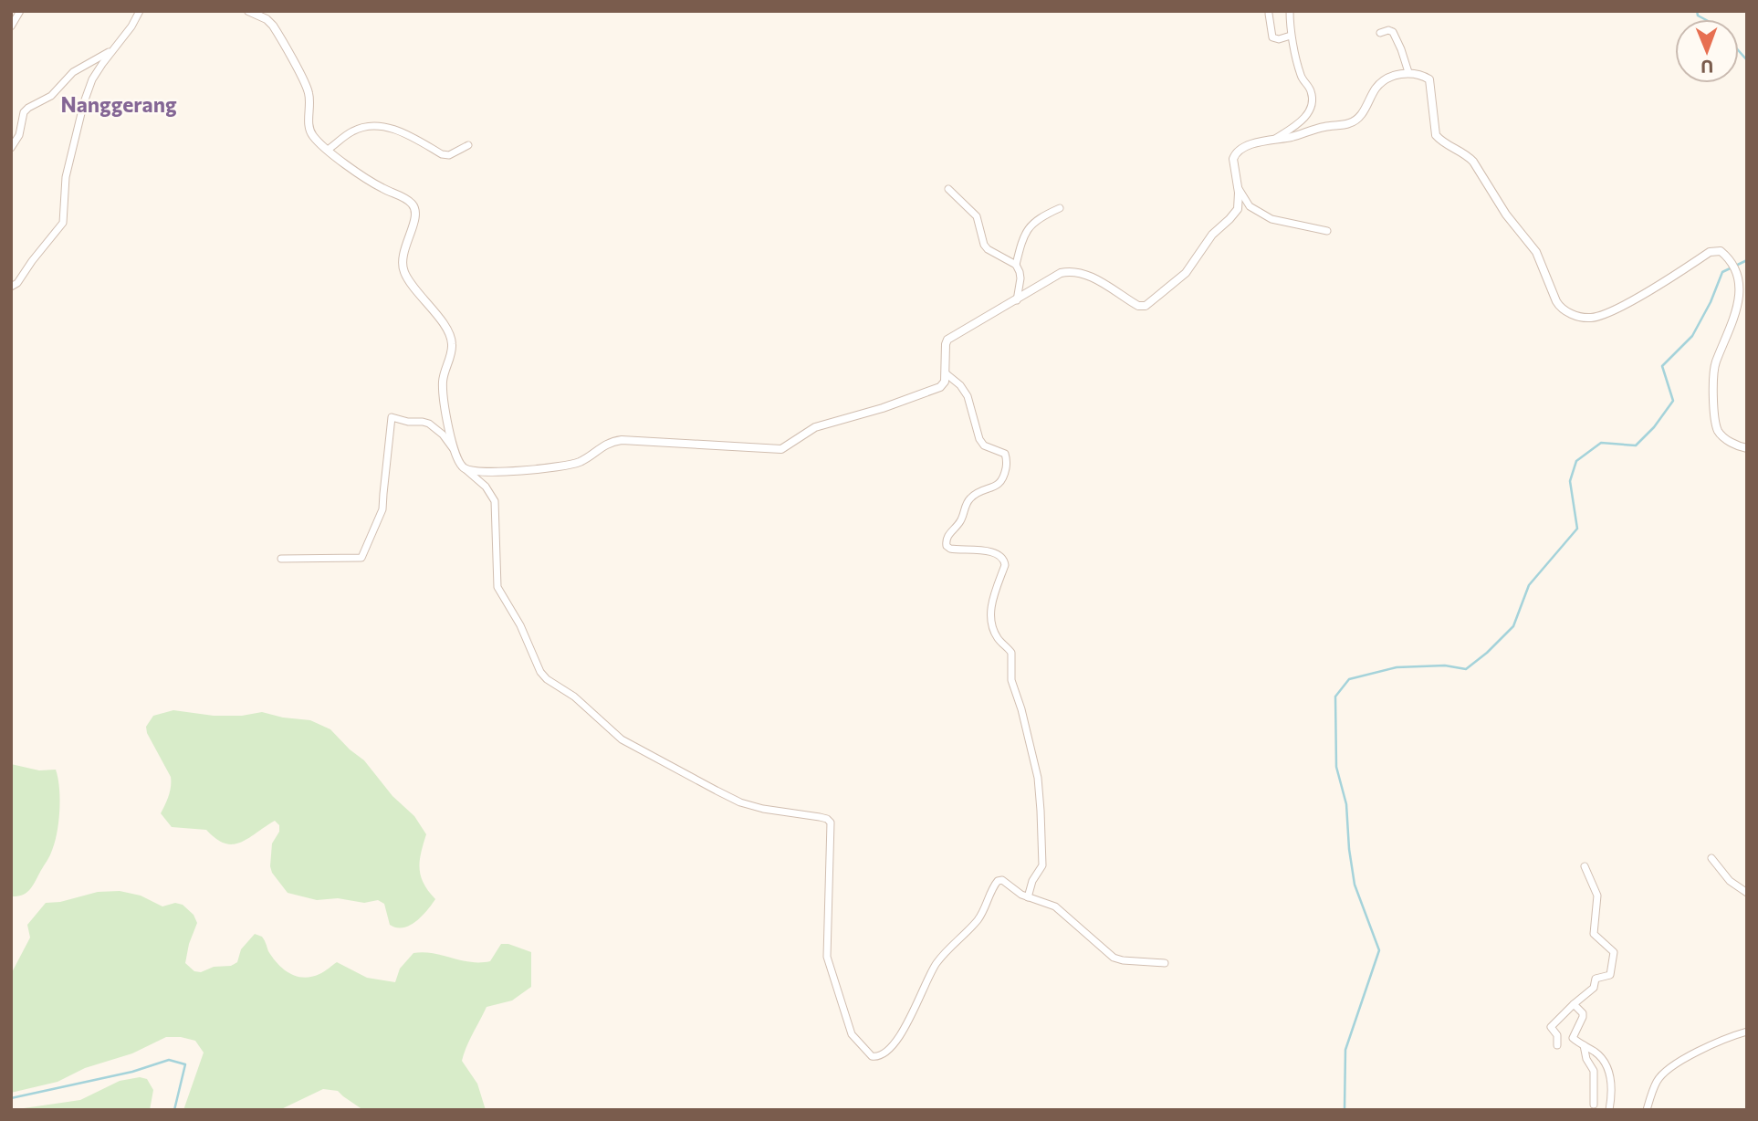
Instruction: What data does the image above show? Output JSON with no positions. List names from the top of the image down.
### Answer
{
  "districts": ["Nanggerang"],
  "north": "bottom"
}
